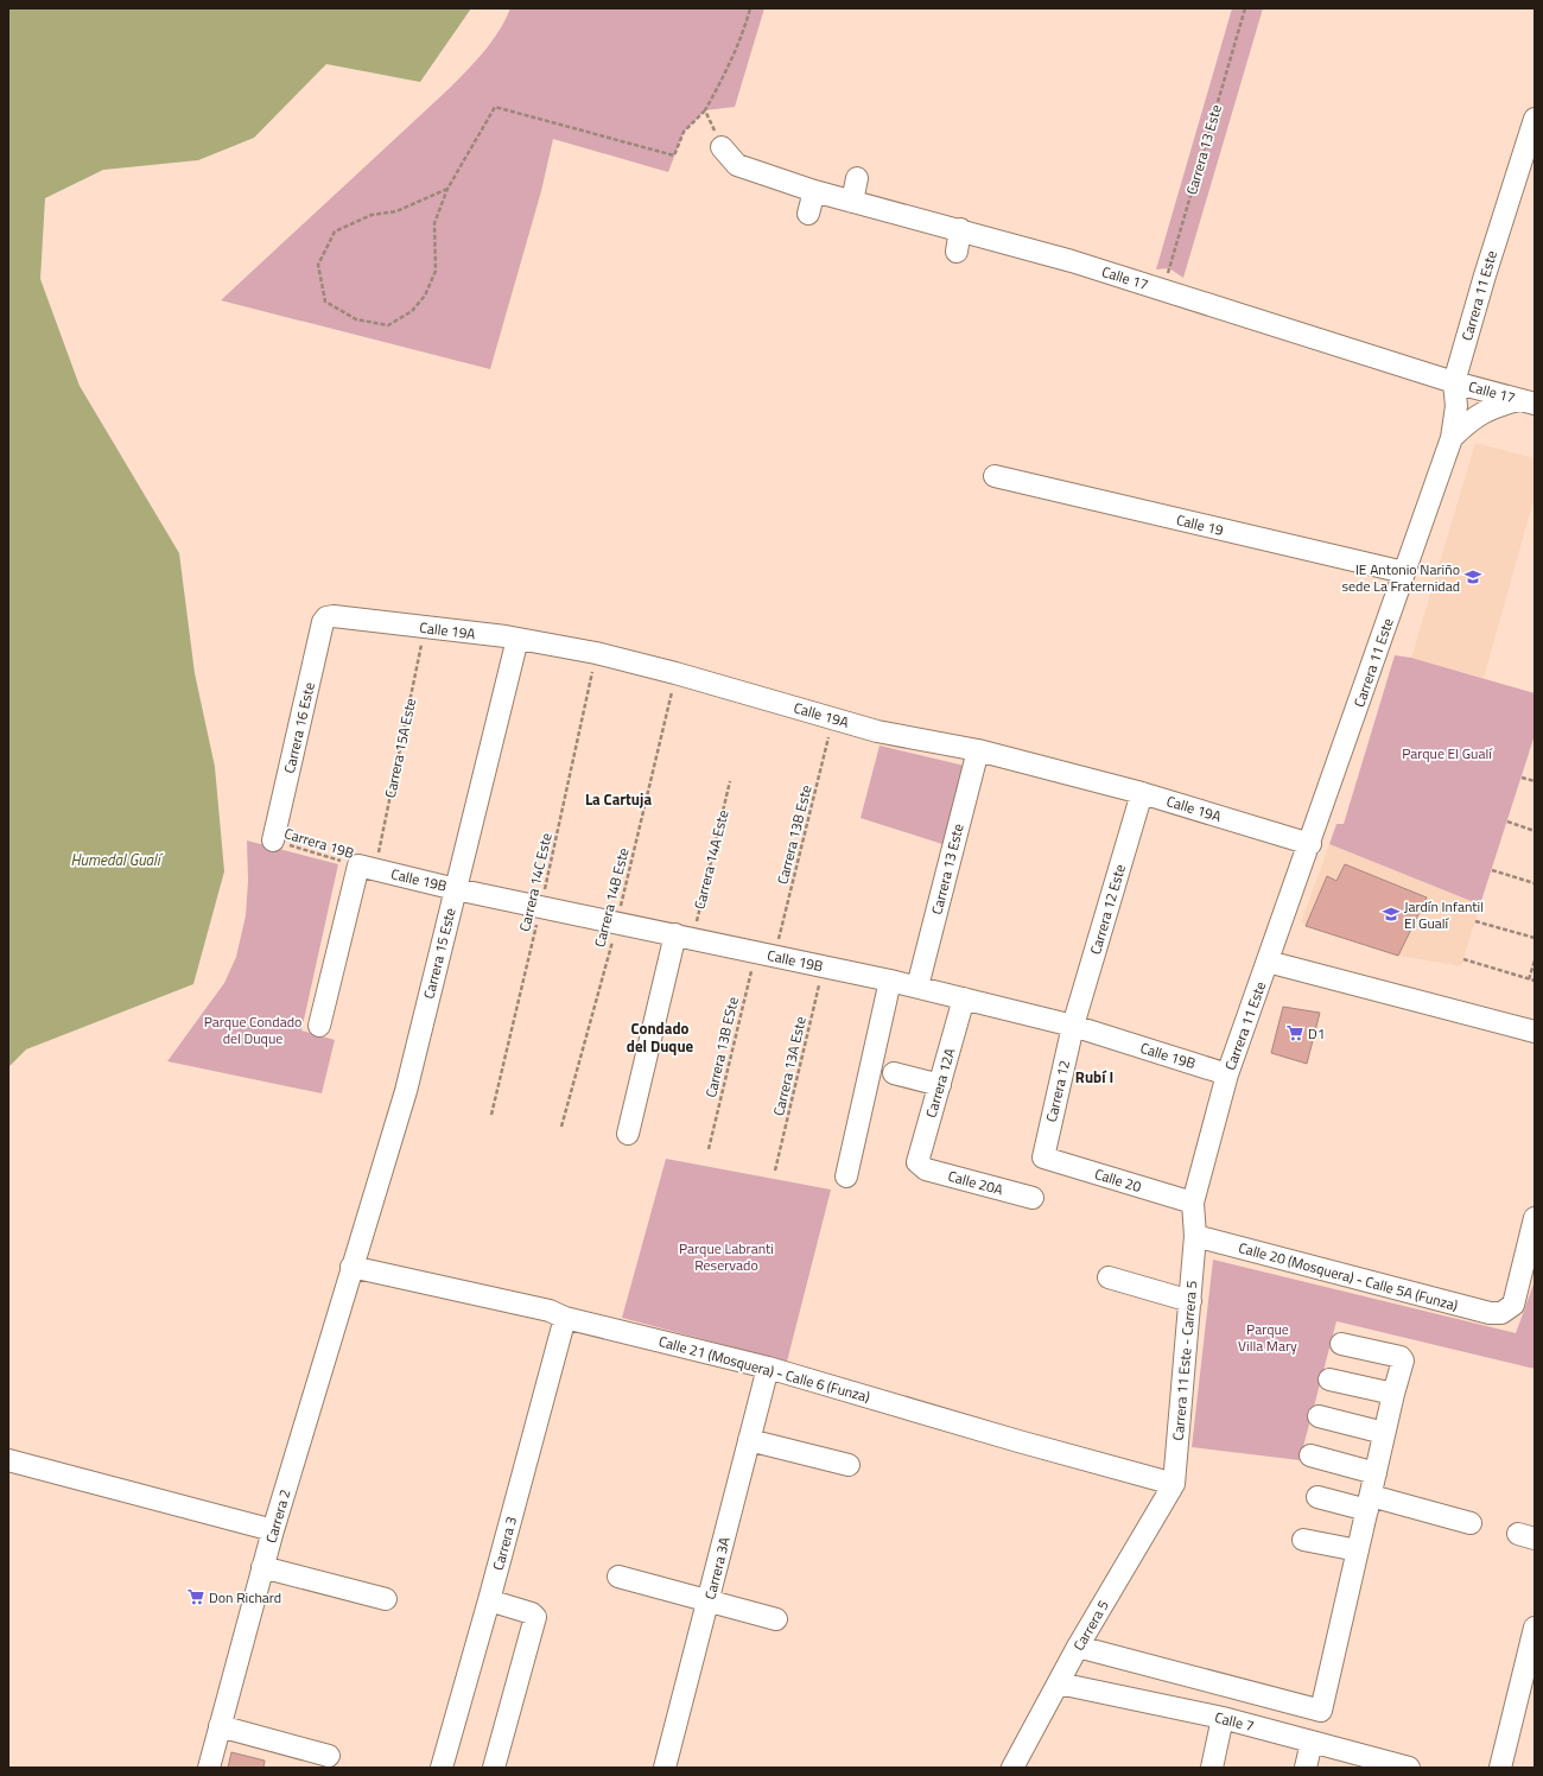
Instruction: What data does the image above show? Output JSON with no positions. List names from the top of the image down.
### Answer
{
  "streets": {
    "street": [
      "Carrera 13 Este",
      "Calle 17",
      "Carrera 11 Este",
      "Calle 19",
      "Calle 19A",
      "Carrera 16 Este",
      "Calle 19B",
      "Carrera 12 Este",
      "Carrera 15 Este",
      "Carrera 12A",
      "Carrera 12",
      "Calle 20",
      "Calle 20A",
      "Calle 20 (Mosquera) - Calle 5A (Funza)",
      "Carrera 11 Este - Carrera 5",
      "Calle 21 (Mosquera) - Calle 6 (Funza)",
      "Carrera 2",
      "Carrera 3",
      "Carrera 3A",
      "Carrera 5",
      "Calle 7"
    ],
    "path": [
      "Carrera 15A Este",
      "Carrera 13B Este",
      "Carrera 19B",
      "Carrera 14A Este",
      "Carrera 14C Este",
      "Carrera 14B Este",
      "Carrera 13B ESte",
      "Carrera 13A Este"
    ]
  },
  "crossings": [
    ["Carrera 13 Este", "Calle 17"],
    ["Carrera 13 Este", "Calle 19A"],
    ["Carrera 13 Este", "Calle 19B"],
    ["Calle 17", "Carrera 11 Este"],
    ["Carrera 11 Este", "Calle 19"],
    ["Carrera 11 Este", "Calle 19A"],
    ["Carrera 11 Este", "Calle 19B"],
    ["Carrera 11 Este", "Calle 20"],
    ["Calle 19A", "Carrera 16 Este"],
    ["Calle 19A", "Carrera 15A Este"],
    ["Calle 19A", "Carrera 13B Este"],
    ["Calle 19A", "Carrera 14C Este"],
    ["Calle 19A", "Carrera 14B Este"],
    ["Calle 19A", "Carrera 12 Este"],
    ["Calle 19A", "Carrera 15 Este"],
    ["Carrera 16 Este", "Carrera 19B"],
    ["Carrera 15A Este", "Carrera 19B"],
    ["Carrera 15A Este", "Calle 19B"],
    ["Carrera 13B Este", "Calle 19B"],
    ["Carrera 13B Este", "Carrera 13B ESte"],
    ["Carrera 19B", "Calle 19B"],
    ["Carrera 14A Este", "Calle 19B"],
    ["Calle 19B", "Carrera 14C Este"],
    ["Calle 19B", "Carrera 14B Este"],
    ["Calle 19B", "Carrera 12 Este"],
    ["Calle 19B", "Carrera 15 Este"],
    ["Calle 19B", "Carrera 13B ESte"],
    ["Calle 19B", "Carrera 13A Este"],
    ["Calle 19B", "Carrera 12A"],
    ["Calle 19B", "Carrera 12"],
    ["Carrera 12 Este", "Carrera 12"],
    ["Carrera 15 Este", "Calle 21 (Mosquera) - Calle 6 (Funza)"],
    ["Carrera 15 Este", "Carrera 2"],
    ["Carrera 12A", "Calle 20A"],
    ["Carrera 12", "Calle 20"],
    ["Calle 20 (Mosquera) - Calle 5A (Funza)", "Carrera 11 Este - Carrera 5"],
    ["Carrera 11 Este - Carrera 5", "Calle 21 (Mosquera) - Calle 6 (Funza)"],
    ["Carrera 11 Este - Carrera 5", "Carrera 5"],
    ["Calle 21 (Mosquera) - Calle 6 (Funza)", "Carrera 2"],
    ["Calle 21 (Mosquera) - Calle 6 (Funza)", "Carrera 3"],
    ["Calle 21 (Mosquera) - Calle 6 (Funza)", "Carrera 3A"],
    ["Calle 21 (Mosquera) - Calle 6 (Funza)", "Carrera 5"],
    ["Carrera 5", "Calle 7"]
  ],
  "districts": ["La Cartuja", "Condado del Duque", "Rubí I"],
  "water": ["Humedal Gualí"],
  "parks": [
    "Parque El Gualí",
    "Parque Condado del Duque",
    "Parque Labranti Reservado",
    "Parque Villa Mary"
  ],
  "places": {
    "school or university": ["IE Antonio Nariño sede La Fraternidad", "Jardín Infantil El Gualí"],
    "supermarket": ["D1", "Don Richard"]
  }
}
